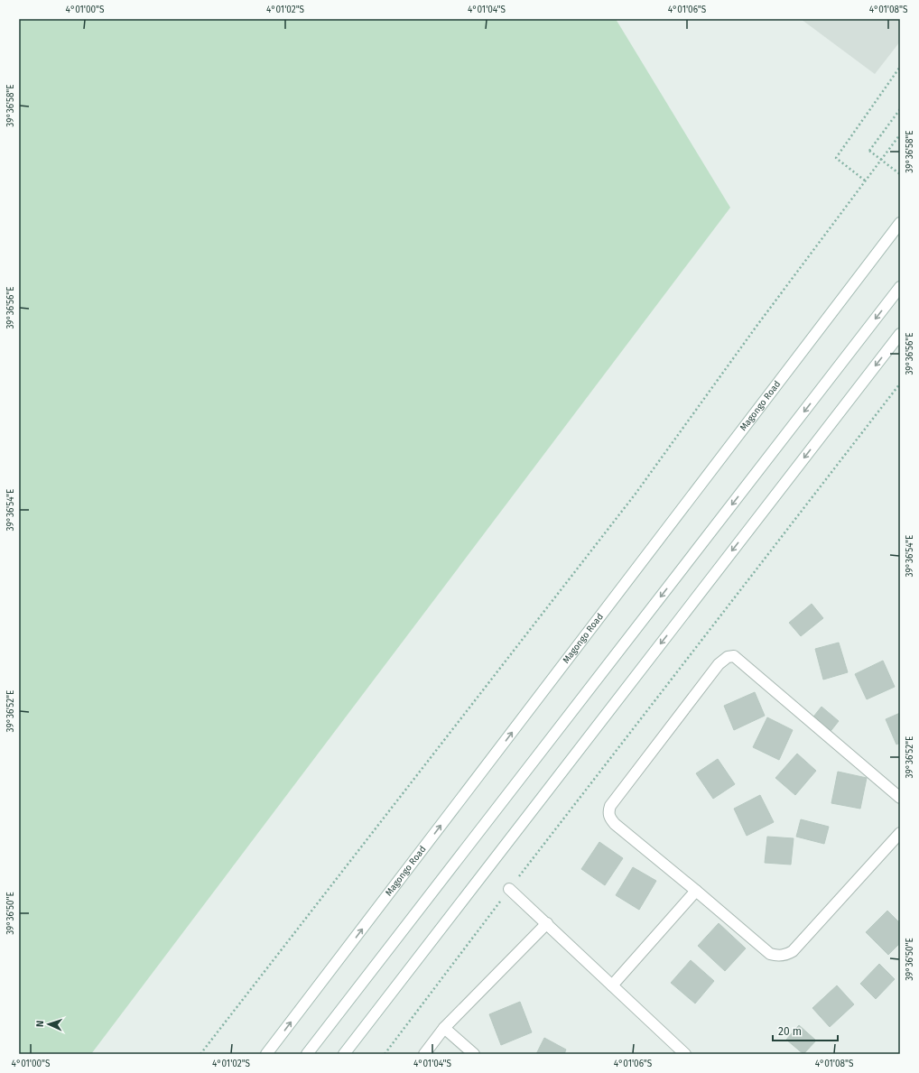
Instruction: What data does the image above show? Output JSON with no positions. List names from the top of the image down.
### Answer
{
  "streets": {
    "main road": ["Magongo Road"]
  },
  "scale_bar": "20 m",
  "north": "left",
  "coordinates": [
    "4°01'00\"S",
    "4°01'02\"S",
    "4°01'04\"S",
    "4°01'06\"S",
    "4°01'08\"S",
    "39°36'58\"E",
    "39°36'56\"E",
    "39°36'54\"E",
    "39°36'52\"E",
    "39°36'50\"E"
  ]
}
